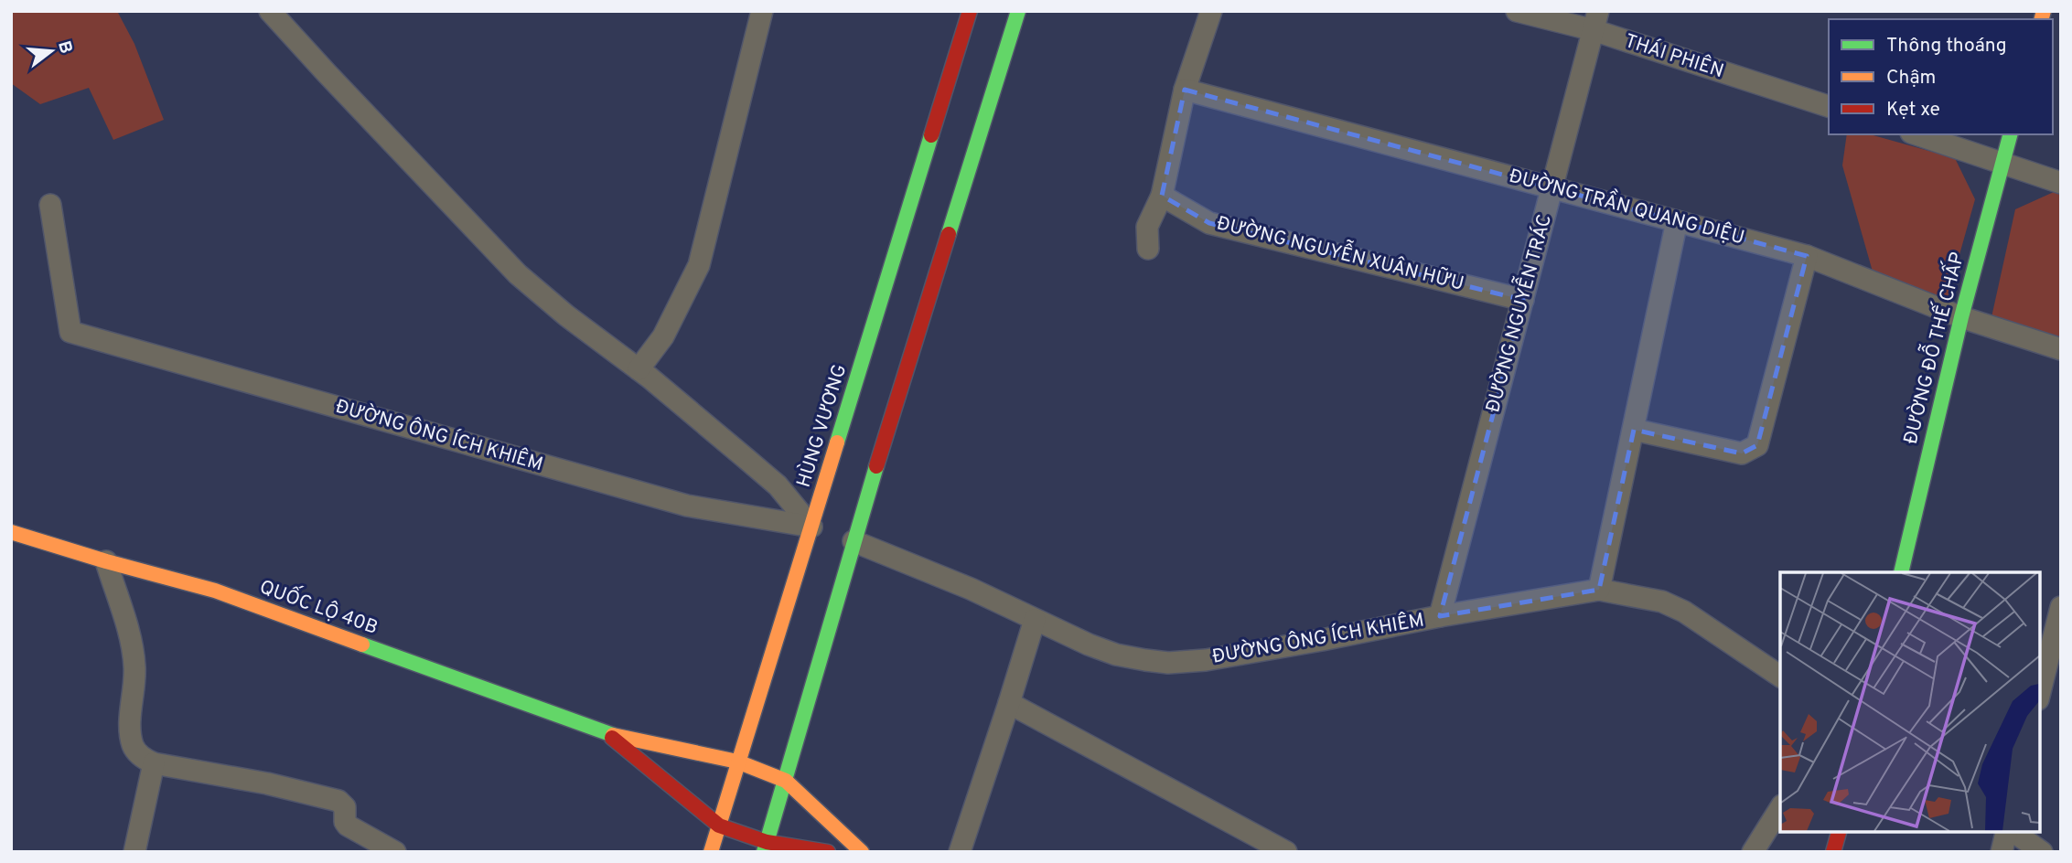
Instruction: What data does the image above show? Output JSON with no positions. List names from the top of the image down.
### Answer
{
  "streets": {
    "main road": ["ĐƯỜNG ĐỖ THẾ CHẤP", "HÙNG VƯƠNG", "QUỐC LỘ 40B"],
    "street": [
      "THÁI PHIÊN",
      "ĐƯỜNG TRẦN QUANG DIỆU",
      "ĐƯỜNG NGUYỄN XUÂN HỮU",
      "ĐƯỜNG NGUYỄN TRÁC",
      "ĐƯỜNG ÔNG ÍCH KHIÊM"
    ]
  },
  "crossings": [
    ["THÁI PHIÊN", "ĐƯỜNG NGUYỄN TRÁC"],
    ["ĐƯỜNG TRẦN QUANG DIỆU", "ĐƯỜNG NGUYỄN TRÁC"],
    ["ĐƯỜNG TRẦN QUANG DIỆU", "ĐƯỜNG ĐỖ THẾ CHẤP"],
    ["ĐƯỜNG NGUYỄN XUÂN HỮU", "ĐƯỜNG NGUYỄN TRÁC"],
    ["ĐƯỜNG NGUYỄN TRÁC", "ĐƯỜNG ÔNG ÍCH KHIÊM"],
    ["HÙNG VƯƠNG", "ĐƯỜNG ÔNG ÍCH KHIÊM"]
  ],
  "legend": ["Thông thoáng", "Chậm", "Kẹt xe"],
  "north": "right"
}
